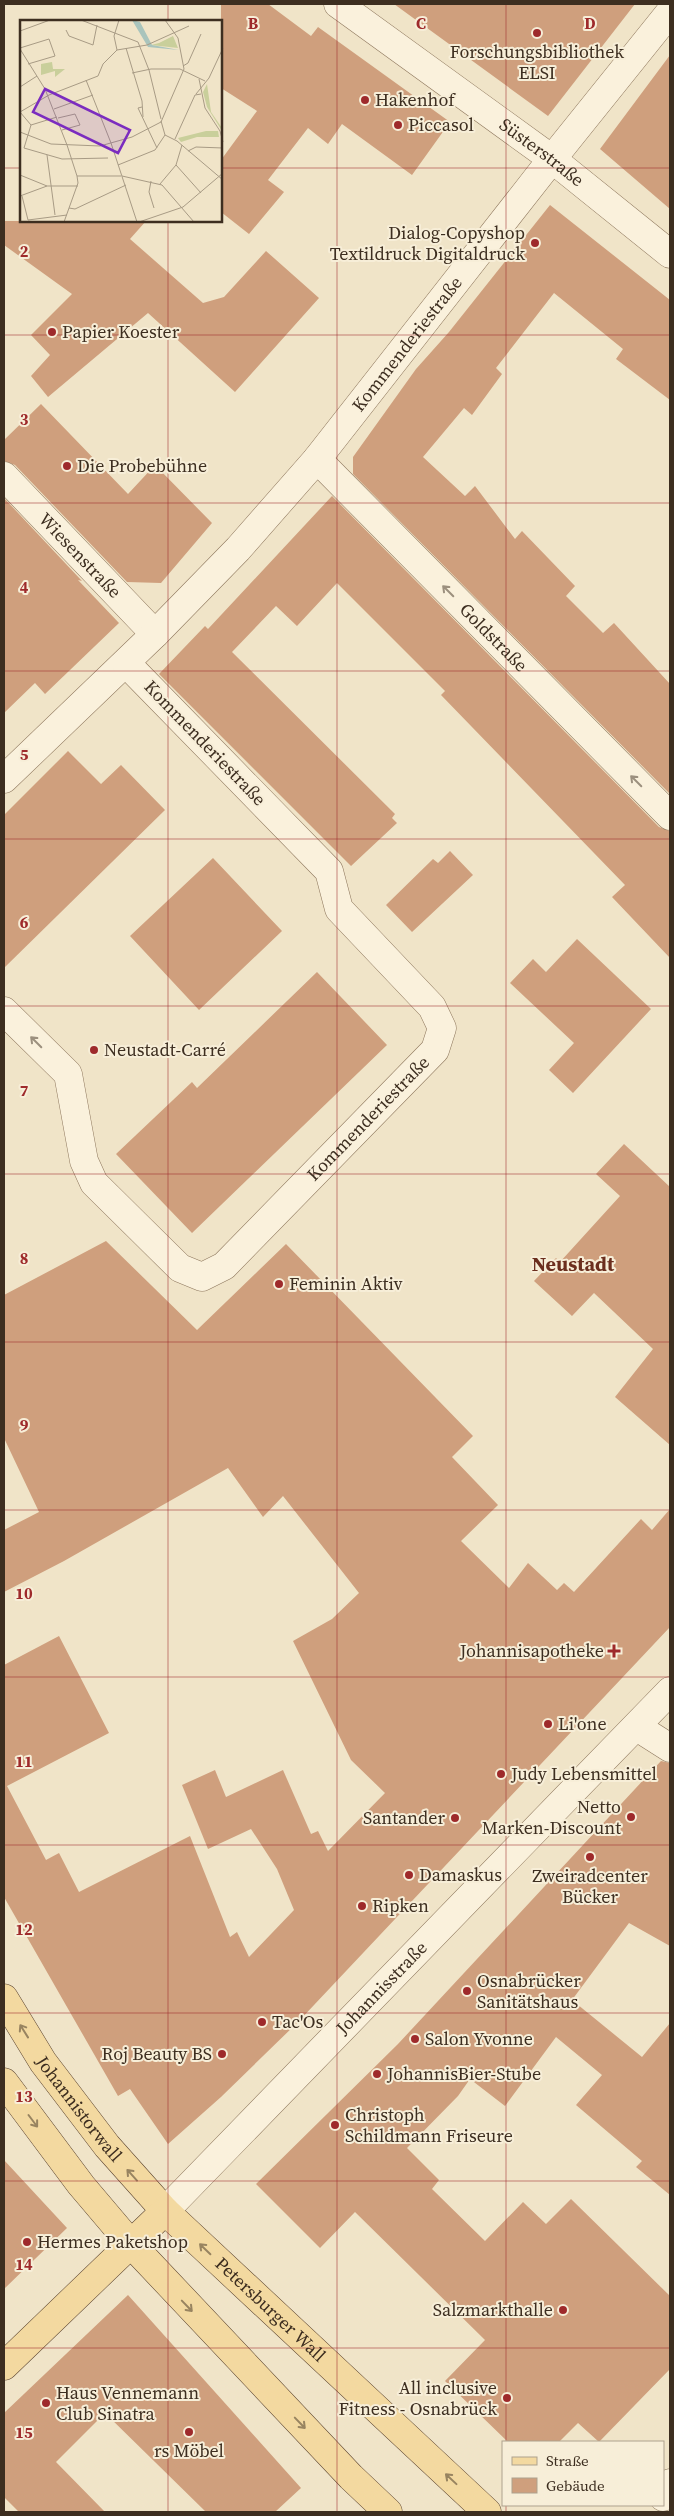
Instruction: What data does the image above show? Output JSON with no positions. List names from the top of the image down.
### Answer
{
  "streets": {
    "main road": ["Johannisstraße", "Johannistorwall", "Petersburger Wall"],
    "street": [
      "Süsterstraße",
      "Kommenderiestraße",
      "Wiesenstraße",
      "Goldstraße"
    ]
  },
  "crossings": [
    ["Süsterstraße", "Kommenderiestraße"],
    ["Kommenderiestraße", "Wiesenstraße"],
    ["Kommenderiestraße", "Goldstraße"],
    ["Johannisstraße", "Johannistorwall"],
    ["Johannisstraße", "Petersburger Wall"],
    ["Johannistorwall", "Petersburger Wall"]
  ],
  "one_way": ["Goldstraße"],
  "districts": ["Neustadt"],
  "places": {
    "other": [
      "Forschungsbibliothek ELSI",
      "Hakenhof",
      "Piccasol",
      "Dialog-Copyshop Textildruck Digitaldruck",
      "Papier Koester",
      "Die Probebühne",
      "Neustadt-Carré",
      "Feminin Aktiv",
      "Li'one",
      "Judy Lebensmittel",
      "Netto Marken-Discount",
      "Santander",
      "Zweiradcenter Bücker",
      "Damaskus",
      "Ripken",
      "Osnabrücker Sanitätshaus",
      "Tac'Os",
      "Salon Yvonne",
      "Roj Beauty BS",
      "JohannisBier-Stube",
      "Christoph Schildmann Friseure",
      "Hermes Paketshop",
      "Salzmarkthalle",
      "All inclusive Fitness - Osnabrück",
      "Haus Vennemann Club Sinatra",
      "rs Möbel"
    ],
    "health": ["Johannisapotheke"]
  },
  "legend": ["Straße", "Gebäude"],
  "grid": {
    "columns": ["B", "C", "D"],
    "rows": [
      "2",
      "3",
      "4",
      "5",
      "6",
      "7",
      "8",
      "9",
      "10",
      "11",
      "12",
      "13",
      "14",
      "15"
    ]
  }
}
